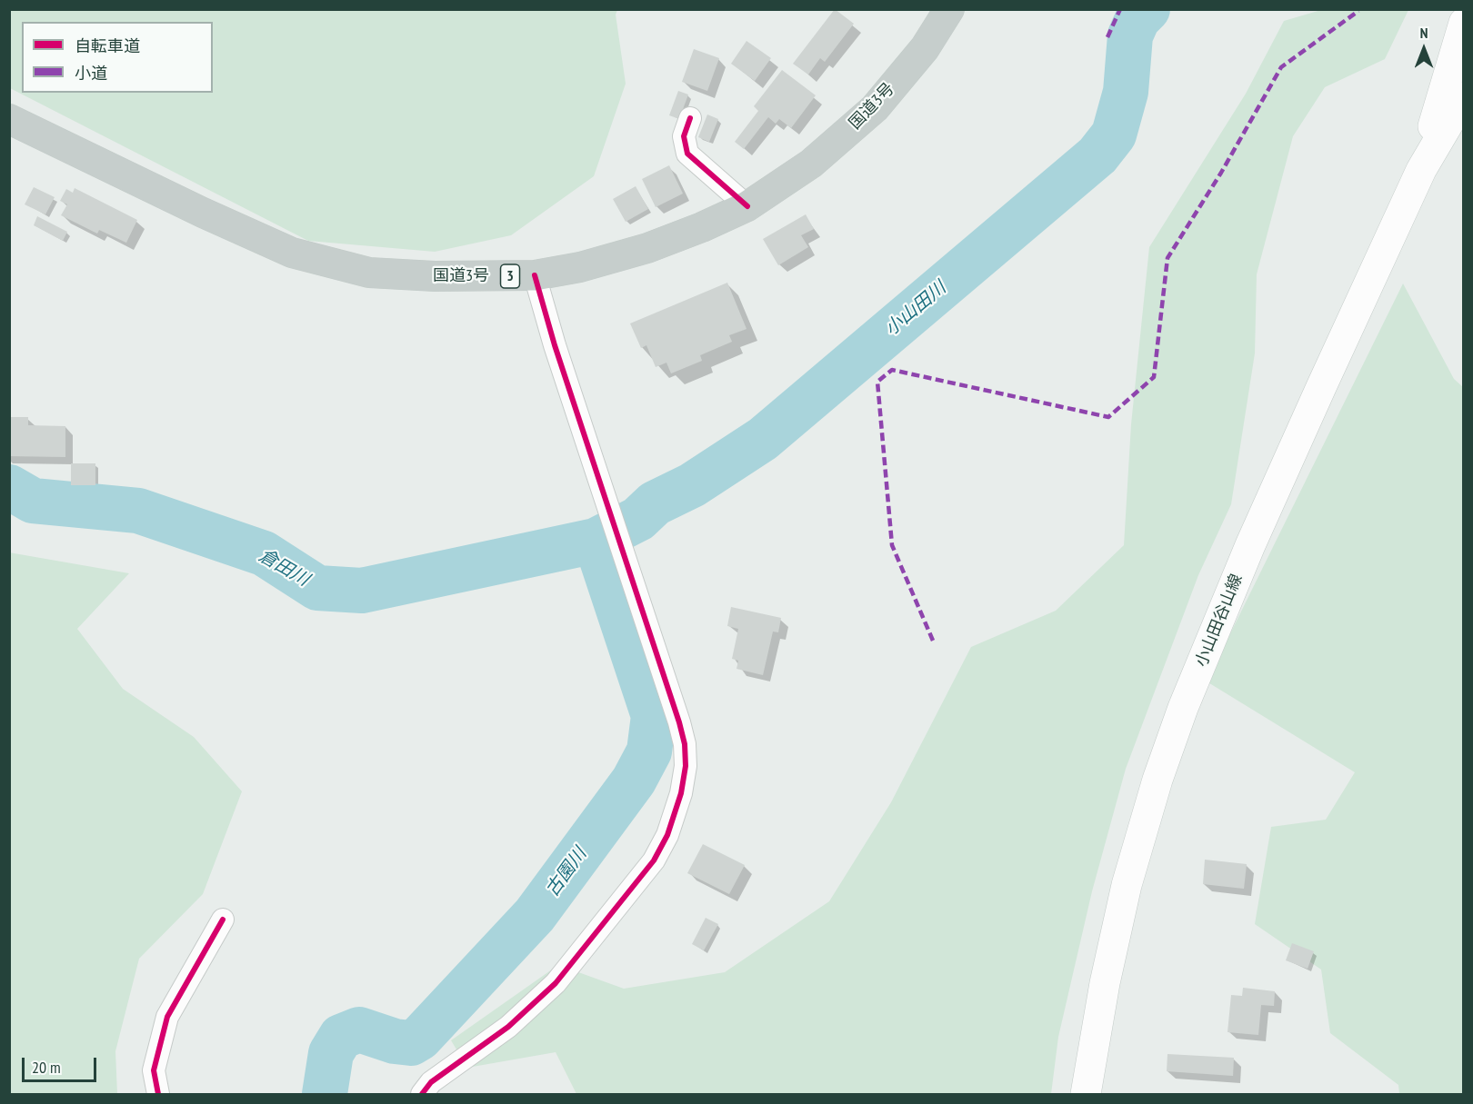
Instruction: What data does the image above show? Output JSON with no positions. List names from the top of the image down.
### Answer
{
  "streets": {
    "highway": ["国道3号", "3"],
    "main road": ["小山田谷山線"]
  },
  "water": ["小山田川", "倉田川", "古園川"],
  "legend": ["自転車道", "小道"],
  "scale_bar": "20 m",
  "north": "top"
}
